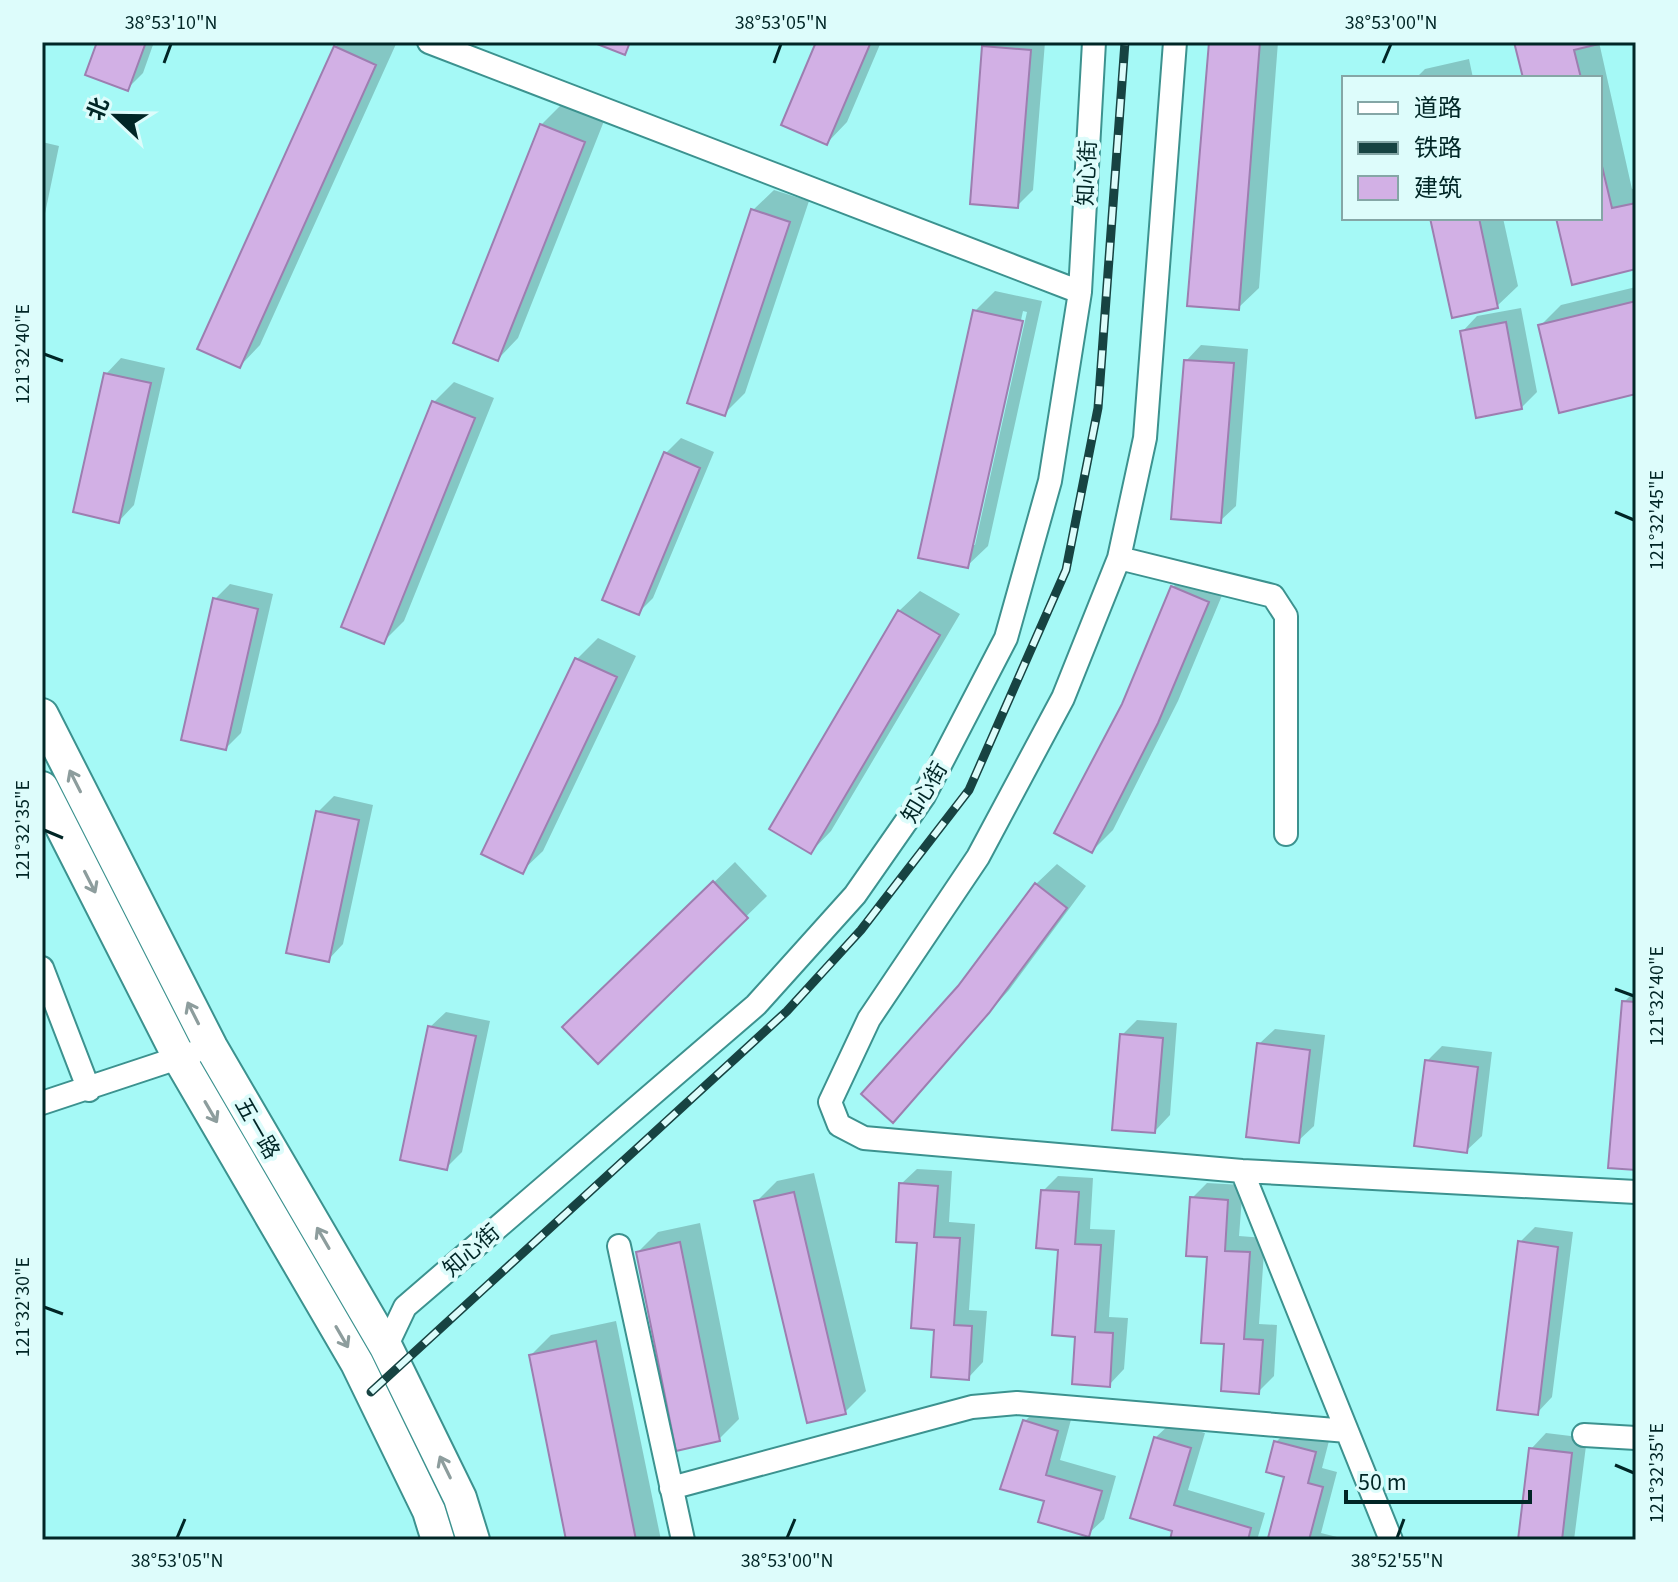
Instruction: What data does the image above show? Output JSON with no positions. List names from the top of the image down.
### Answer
{
  "streets": {
    "main road": ["五一路"],
    "street": ["知心街"]
  },
  "crossings": [
    ["知心街", "五一路"]
  ],
  "legend": ["道路", "铁路", "建筑"],
  "scale_bar": "50 m",
  "north": "left",
  "coordinates": [
    "38°53'10\"N",
    "38°53'05\"N",
    "38°53'00\"N",
    "121°32'40\"E",
    "121°32'45\"E",
    "121°32'35\"E",
    "121°32'30\"E",
    "38°52'55\"N"
  ]
}
